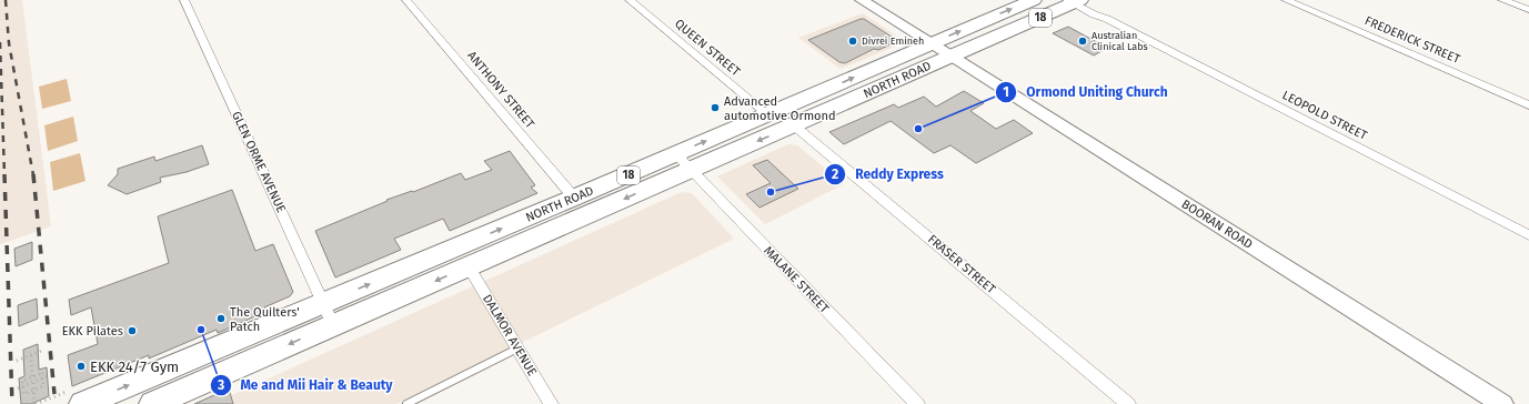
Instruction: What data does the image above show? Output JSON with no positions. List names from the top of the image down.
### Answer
{
  "streets": {
    "highway": ["18", "NORTH ROAD"],
    "street": [
      "FREDERICK STREET",
      "QUEEN STREET",
      "ANTHONY STREET",
      "LEOPOLD STREET",
      "GLEN ORME AVENUE",
      "BOORAN ROAD",
      "FRASER STREET",
      "MALANE STREET",
      "DALMOR AVENUE"
    ]
  },
  "crossings": [
    ["QUEEN STREET", "NORTH ROAD"],
    ["NORTH ROAD", "ANTHONY STREET"],
    ["NORTH ROAD", "LEOPOLD STREET"],
    ["NORTH ROAD", "GLEN ORME AVENUE"],
    ["NORTH ROAD", "BOORAN ROAD"],
    ["NORTH ROAD", "FRASER STREET"],
    ["NORTH ROAD", "MALANE STREET"],
    ["NORTH ROAD", "DALMOR AVENUE"]
  ],
  "places": [
    "Divrei Emineh",
    "Australian Clinical Labs",
    "Advanced automotive Ormond",
    "Ormond Uniting Church",
    "Reddy Express",
    "The Quilters' Patch",
    "Me and Mii Hair & Beauty",
    "EKK Pilates",
    "EKK 24/7 Gym"
  ]
}
